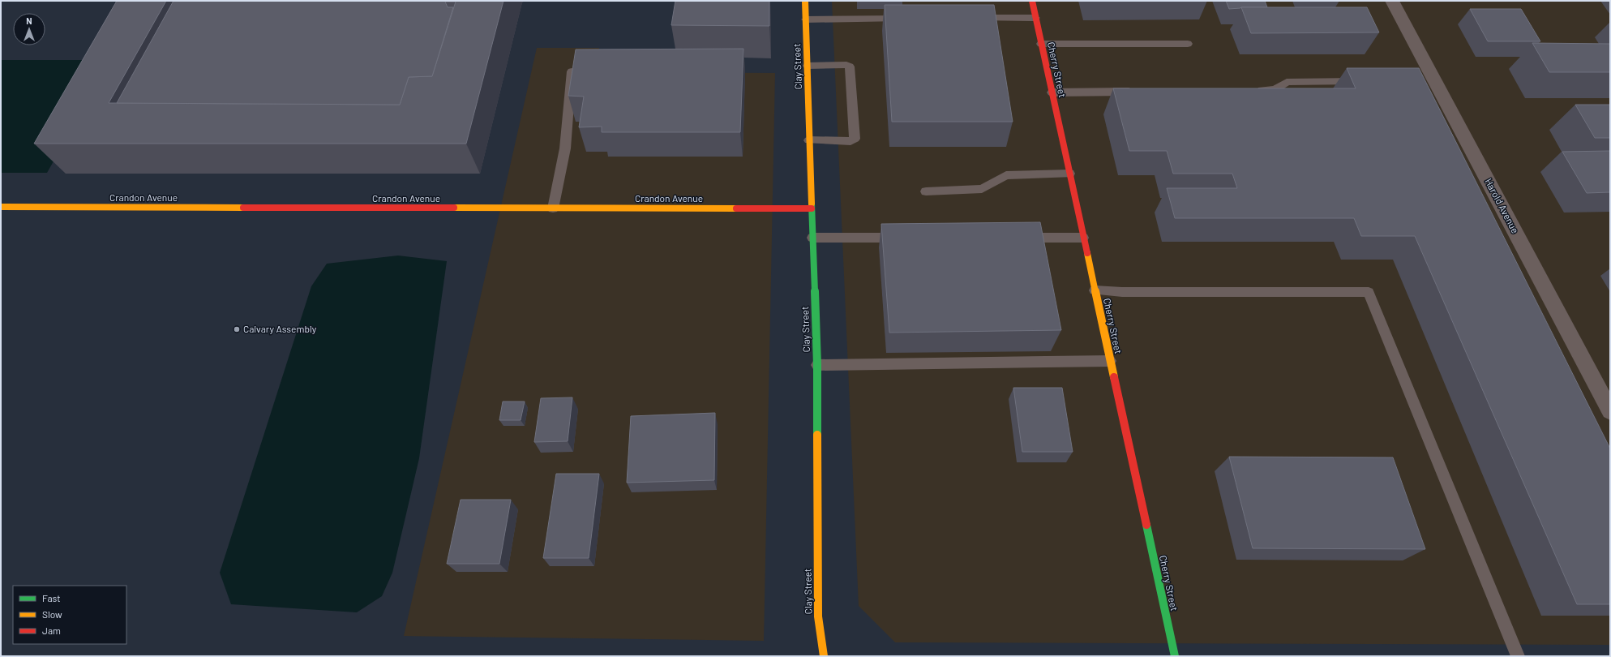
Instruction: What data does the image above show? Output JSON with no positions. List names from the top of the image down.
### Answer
{
  "streets": {
    "street": [
      "Clay Street",
      "Cherry Street",
      "Crandon Avenue",
      "Harold Avenue"
    ]
  },
  "crossings": [
    ["Clay Street", "Crandon Avenue"]
  ],
  "places": ["Calvary Assembly"],
  "legend": ["Fast", "Slow", "Jam"],
  "north": "top"
}
